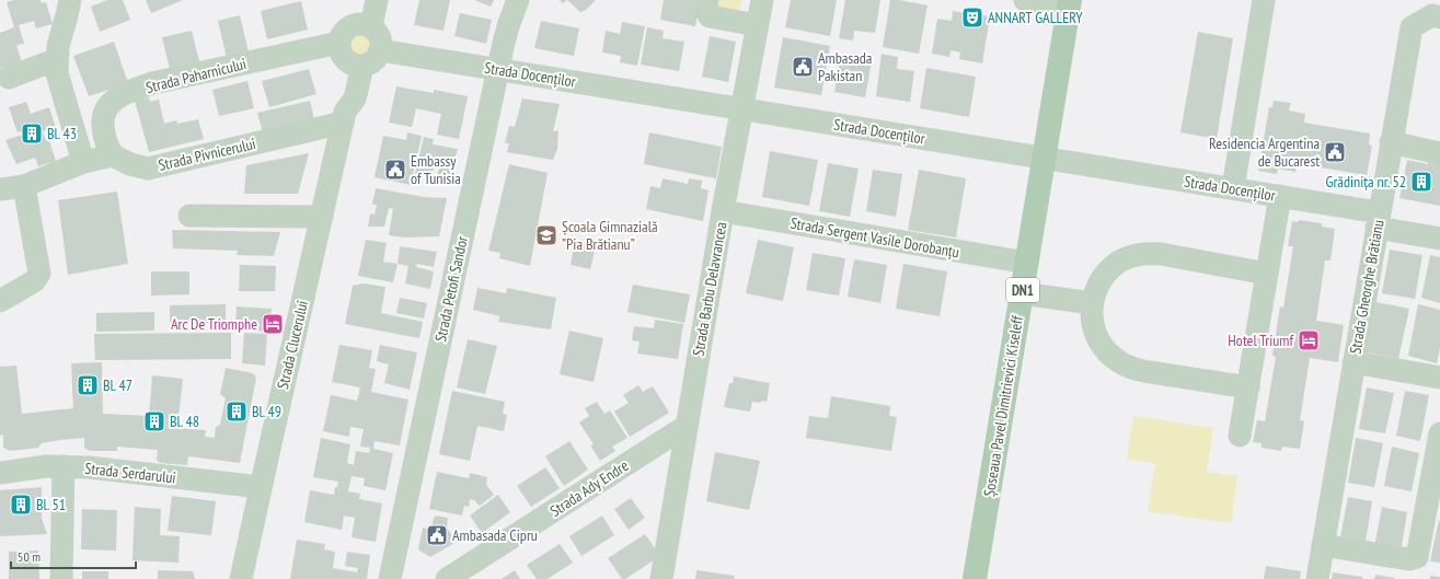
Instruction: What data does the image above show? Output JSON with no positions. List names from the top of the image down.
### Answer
{
  "streets": {
    "main road": ["DN1", "Șoseaua Pavel Dimitrievici Kiseleff"],
    "street": [
      "Strada Docenților",
      "Strada Paharnicului",
      "Strada Pivnicerului",
      "Strada Sergent Vasile Dorobanțu",
      "Strada Gheorghe Brătianu",
      "Strada Petofi Sandor",
      "Strada Barbu Delavrancea",
      "Strada Clucerului",
      "Strada Serdarului",
      "Strada Ady Endre"
    ]
  },
  "crossings": [
    ["Strada Docenților", "Strada Paharnicului"],
    ["Strada Docenților", "Strada Gheorghe Brătianu"],
    ["Strada Docenților", "Strada Petofi Sandor"],
    ["Strada Docenților", "Strada Barbu Delavrancea"],
    ["Strada Docenților", "Strada Clucerului"],
    ["Strada Docenților", "Șoseaua Pavel Dimitrievici Kiseleff"],
    ["Strada Paharnicului", "Strada Pivnicerului"],
    ["Strada Paharnicului", "Strada Clucerului"],
    ["Strada Pivnicerului", "Strada Clucerului"],
    ["Strada Sergent Vasile Dorobanțu", "Strada Barbu Delavrancea"],
    ["Strada Sergent Vasile Dorobanțu", "Șoseaua Pavel Dimitrievici Kiseleff"],
    ["Strada Barbu Delavrancea", "Strada Ady Endre"],
    ["Strada Clucerului", "Strada Serdarului"]
  ],
  "places": {
    "theatre": ["ANNART GALLERY"],
    "public building": [
      "Ambasada Pakistan",
      "Residencia Argentina de Bucarest",
      "Embassy of Tunisia",
      "Ambasada Cipru"
    ],
    "building": [
      "Bl. 43",
      "Grădinița nr. 52",
      "Bl. 47",
      "Bl. 49",
      "Bl. 48",
      "Bl. 51"
    ],
    "school or university": ["Școala Gimnazială ”Pia Brătianu”"],
    "hotel": ["Arc De Triomphe", "Hotel Triumf"]
  },
  "scale_bar": "50 m"
}
